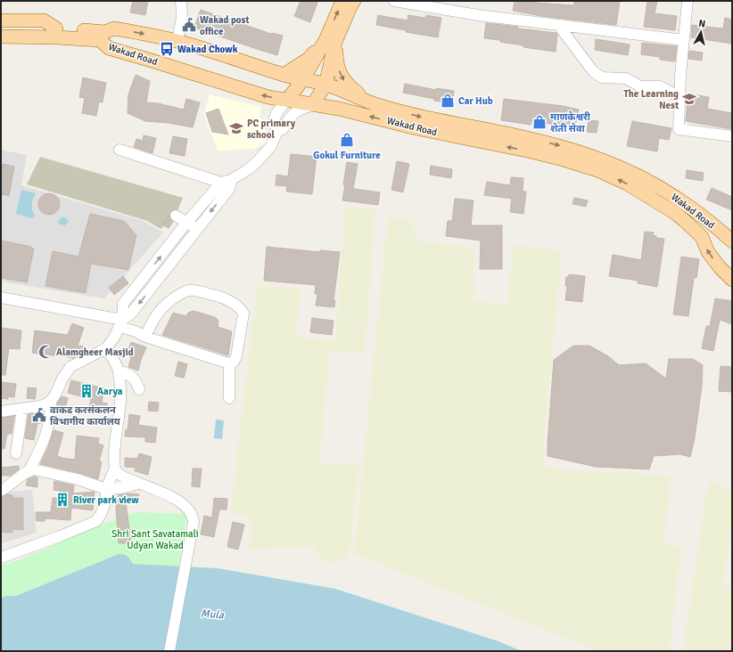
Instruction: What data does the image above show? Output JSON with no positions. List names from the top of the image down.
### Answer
{
  "streets": {
    "main road": ["Wakad Road"]
  },
  "water": ["Mula"],
  "parks": ["Shri Sant Savatamali Udyan Wakad"],
  "places": {
    "public building": ["Wakad post office", "वाकड करसंकलन विभागीय कार्यालय"],
    "bus stop": ["Wakad Chowk"],
    "school or university": ["The Learning Nest", "PC primary school"],
    "shop": ["Car Hub", "माणकेश्वरी शेती सेवा", "Gokul Furniture"],
    "mosque": ["Alamgheer Masjid"],
    "building": ["Aarya", "River park view"]
  },
  "north": "top"
}
